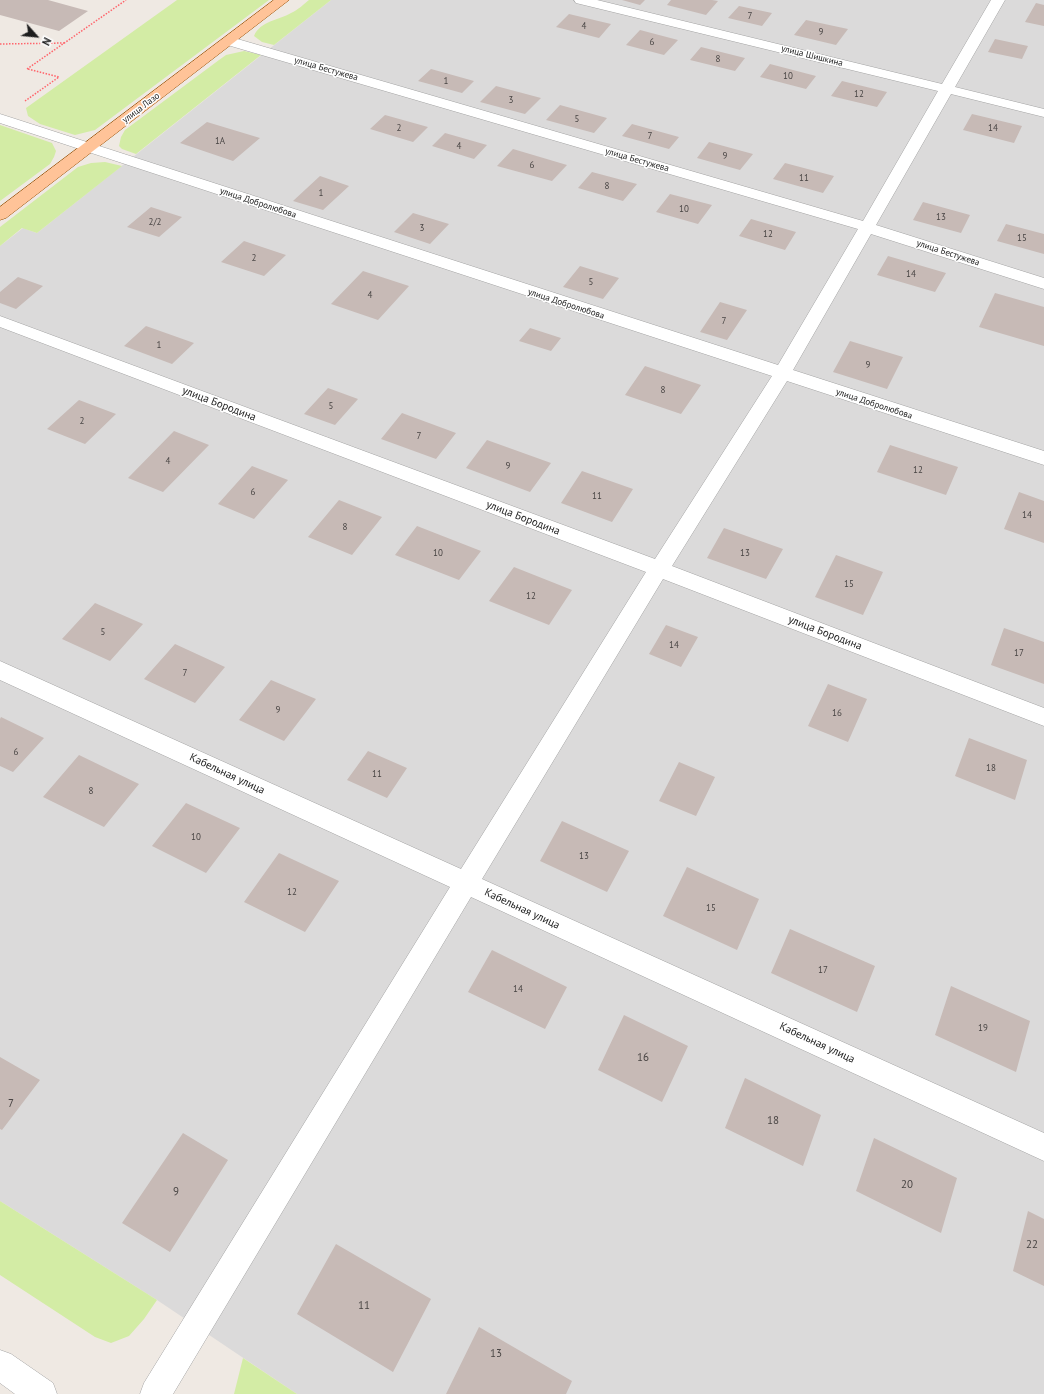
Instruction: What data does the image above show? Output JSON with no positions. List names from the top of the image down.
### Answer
{
  "streets": {
    "main road": ["улица Лазо"],
    "street": [
      "улица Шишкина",
      "улица Бестужева",
      "улица Добролюбова",
      "улица Бородина",
      "Кабельная улица"
    ]
  },
  "crossings": [
    ["улица Бестужева", "улица Лазо"],
    ["улица Лазо", "улица Добролюбова"]
  ],
  "house_numbers": [
    "7",
    "4",
    "9",
    "6",
    "8",
    "10",
    "1",
    "12",
    "3",
    "5",
    "2",
    "14",
    "7",
    "1А",
    "4",
    "9",
    "6",
    "11",
    "8",
    "1",
    "10",
    "13",
    "2/2",
    "3",
    "12",
    "15",
    "2",
    "14",
    "5",
    "4",
    "7",
    "1",
    "9",
    "8",
    "5",
    "2",
    "7",
    "4",
    "9",
    "12",
    "6",
    "11",
    "14",
    "8",
    "10",
    "13",
    "15",
    "12",
    "5",
    "14",
    "17",
    "7",
    "9",
    "16",
    "6",
    "18",
    "11",
    "8",
    "10",
    "13",
    "12",
    "15",
    "17",
    "14",
    "19",
    "16",
    "7",
    "18",
    "20",
    "9",
    "22",
    "11",
    "13"
  ],
  "north": "bottom right"
}
